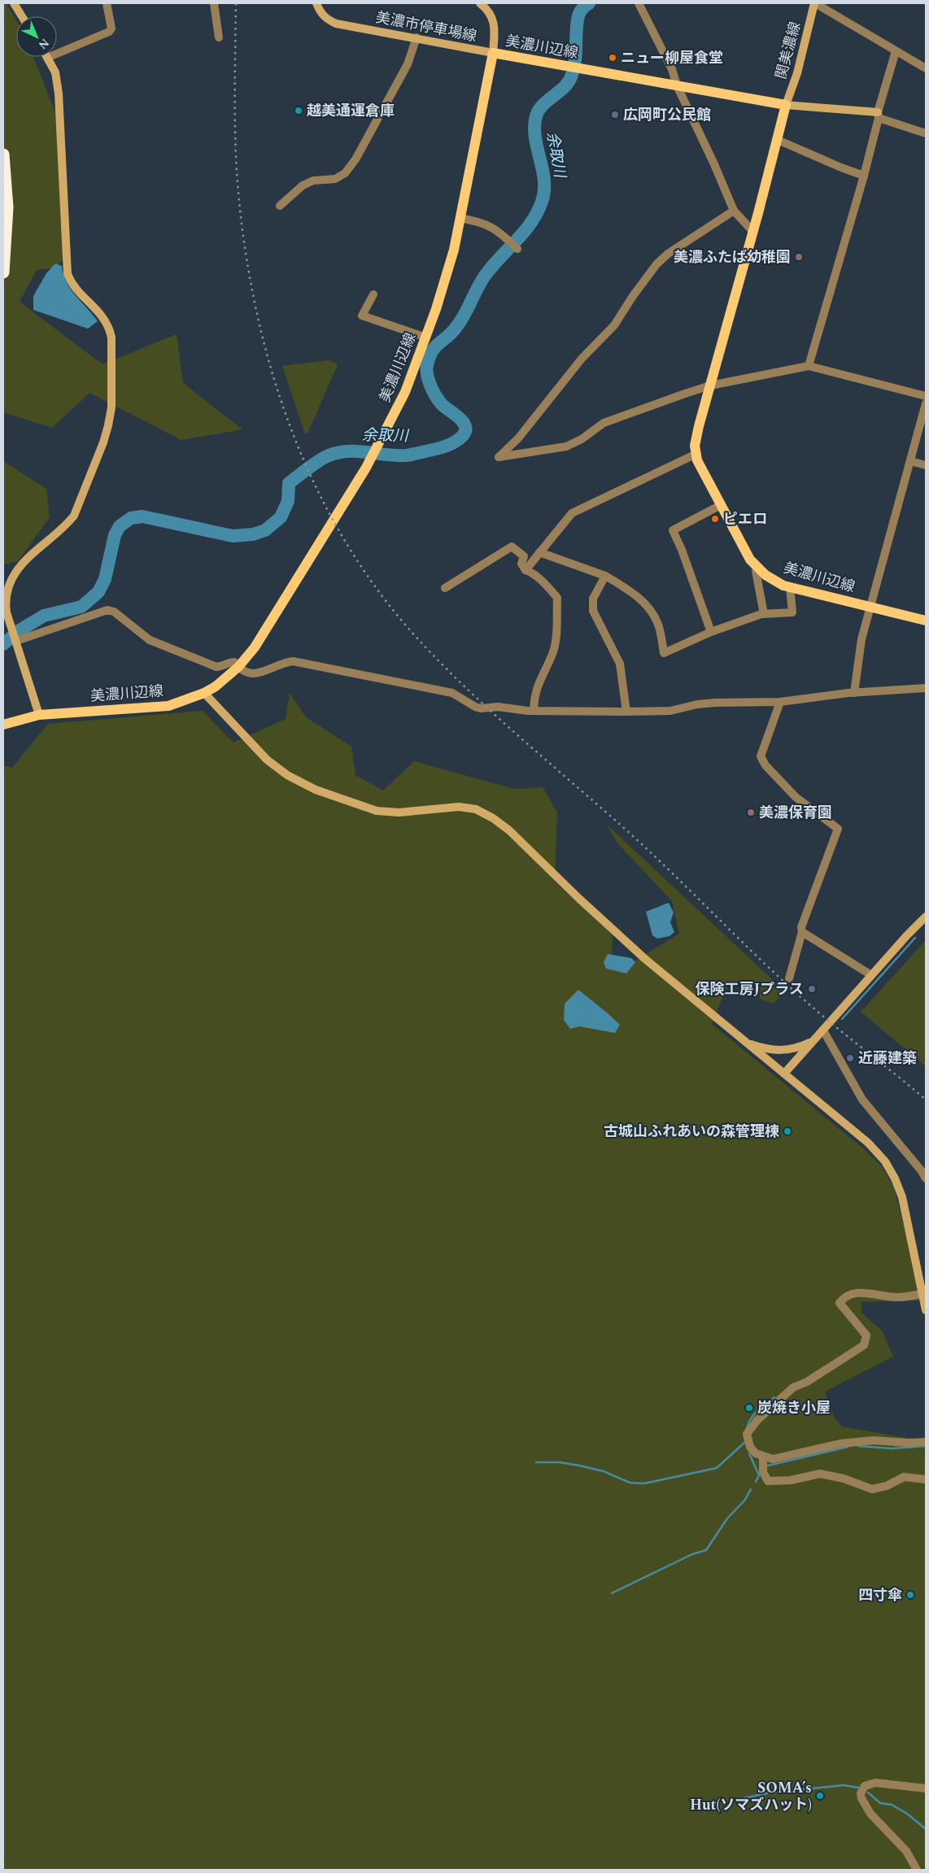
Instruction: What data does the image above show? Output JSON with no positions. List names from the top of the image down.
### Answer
{
  "streets": {
    "main road": ["美濃川辺線"],
    "street": ["美濃市停車場線", "関美濃線"]
  },
  "crossings": [
    ["美濃市停車場線", "美濃川辺線"],
    ["美濃川辺線", "関美濃線"]
  ],
  "water": ["余取川"],
  "places": [
    "ニュー柳屋食堂",
    "越美通運倉庫",
    "広岡町公民館",
    "美濃ふたば幼稚園",
    "ピエロ",
    "美濃保育園",
    "保険工房Jプラス",
    "近藤建築",
    "古城山ふれあいの森管理棟",
    "炭焼き小屋",
    "四寸傘",
    "SOMA’s Hut(ソマズハット)"
  ],
  "north": "bottom right"
}
